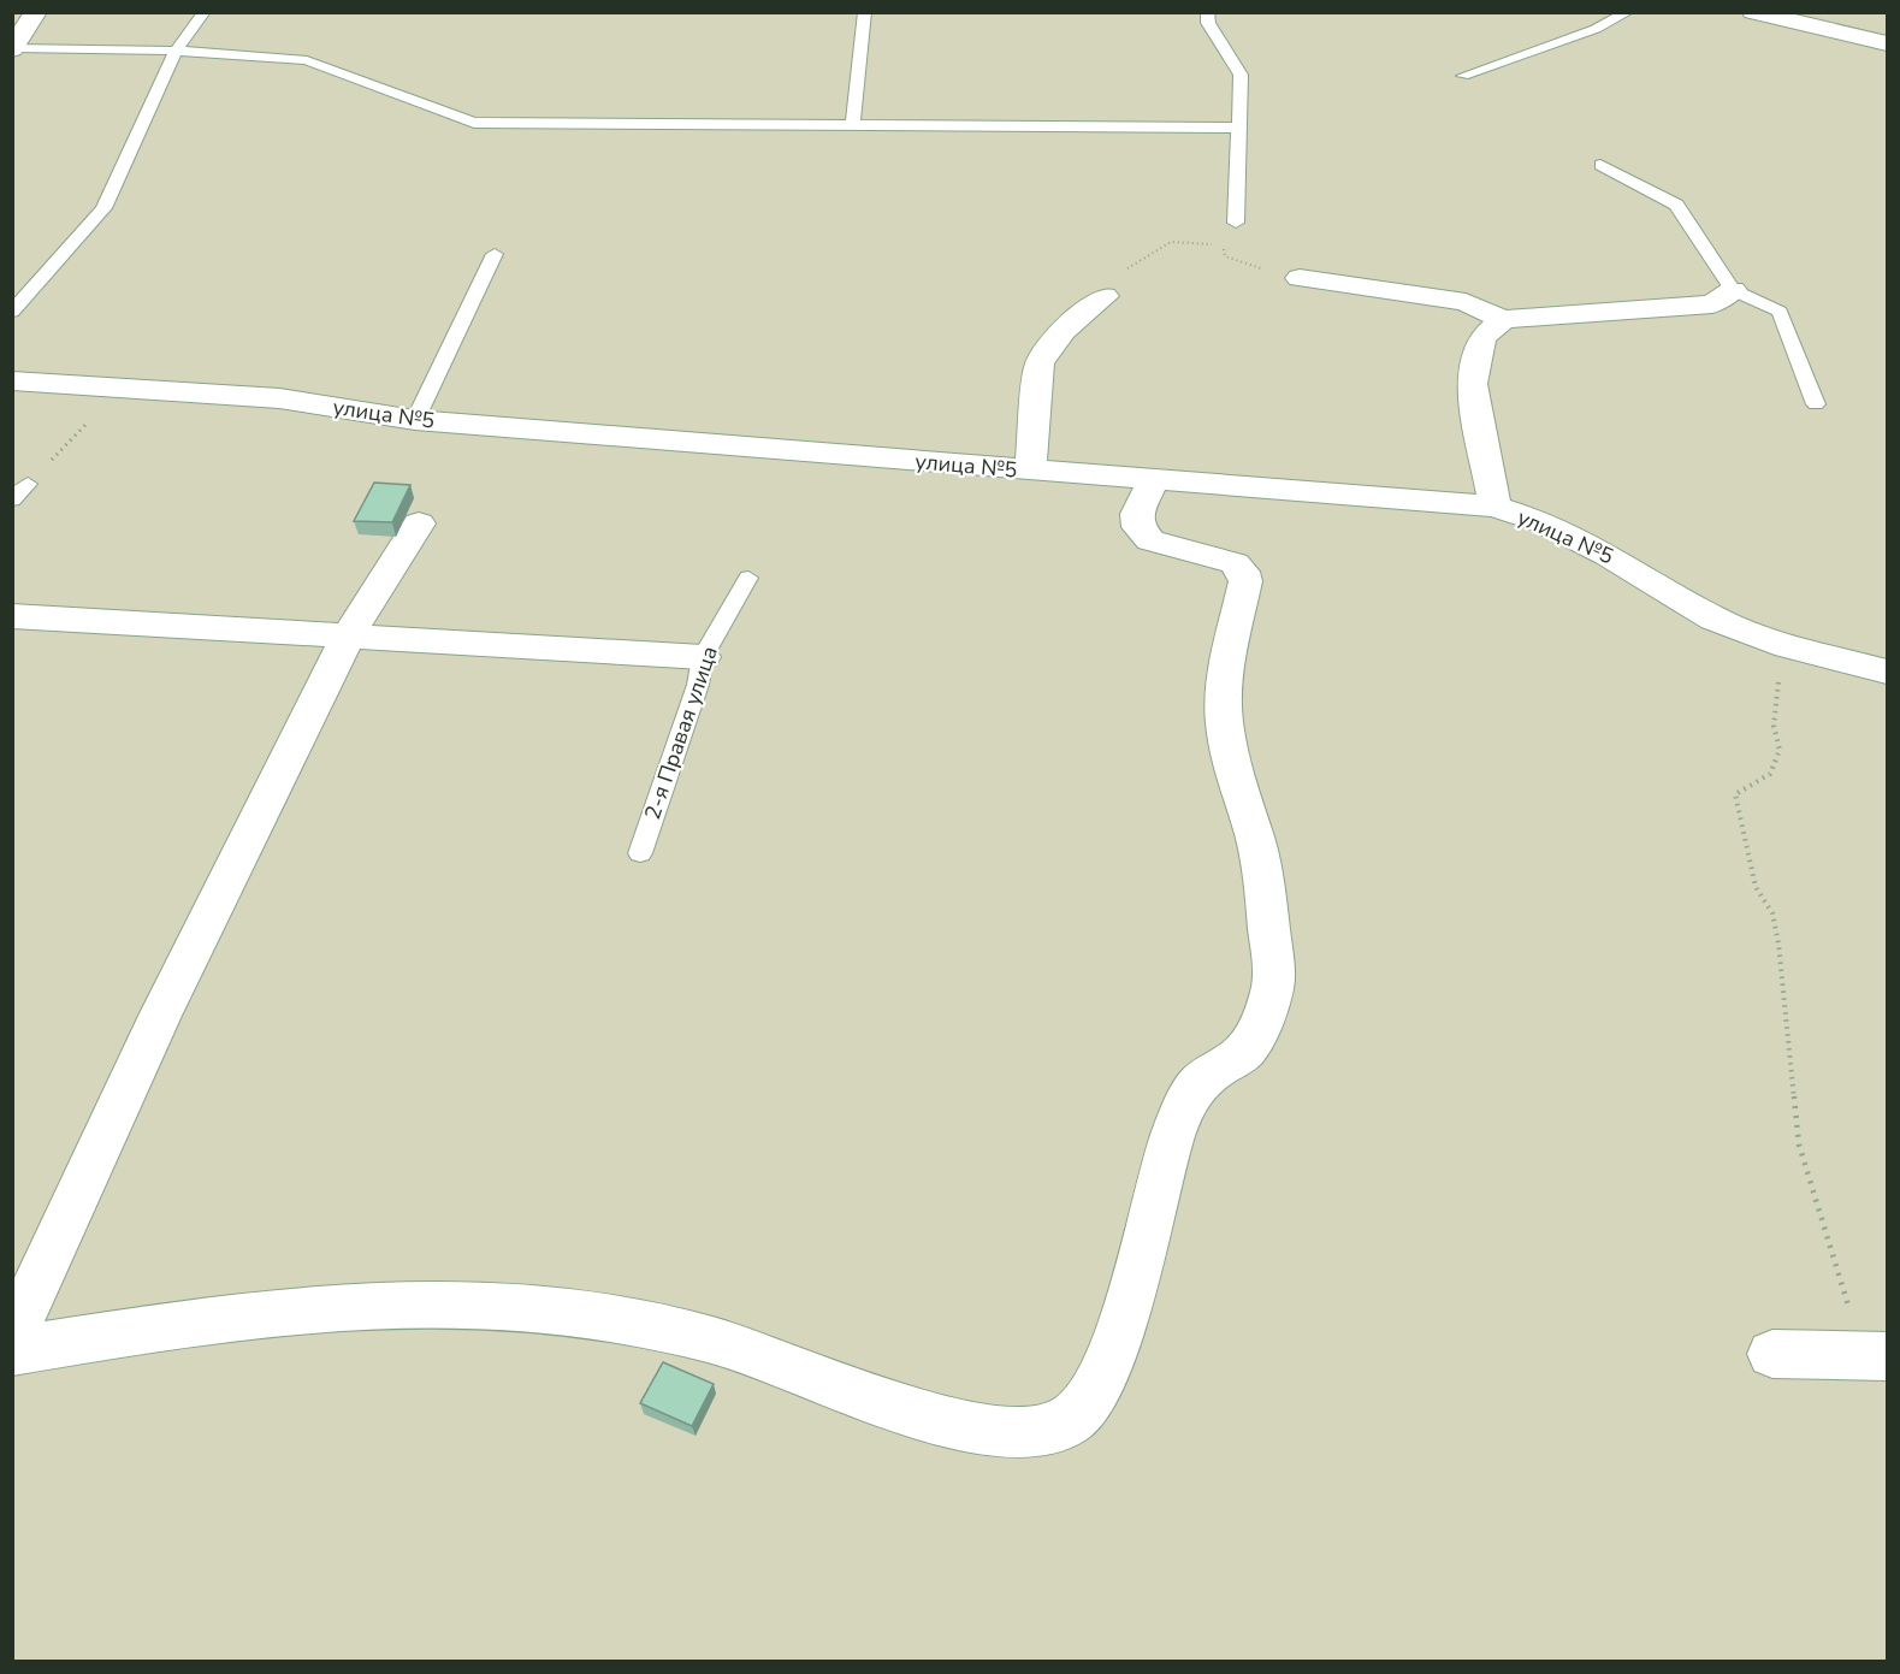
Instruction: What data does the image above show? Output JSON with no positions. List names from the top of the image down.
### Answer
{
  "streets": {
    "street": ["улица №5"],
    "lane": ["2-я Правая улица"]
  }
}
